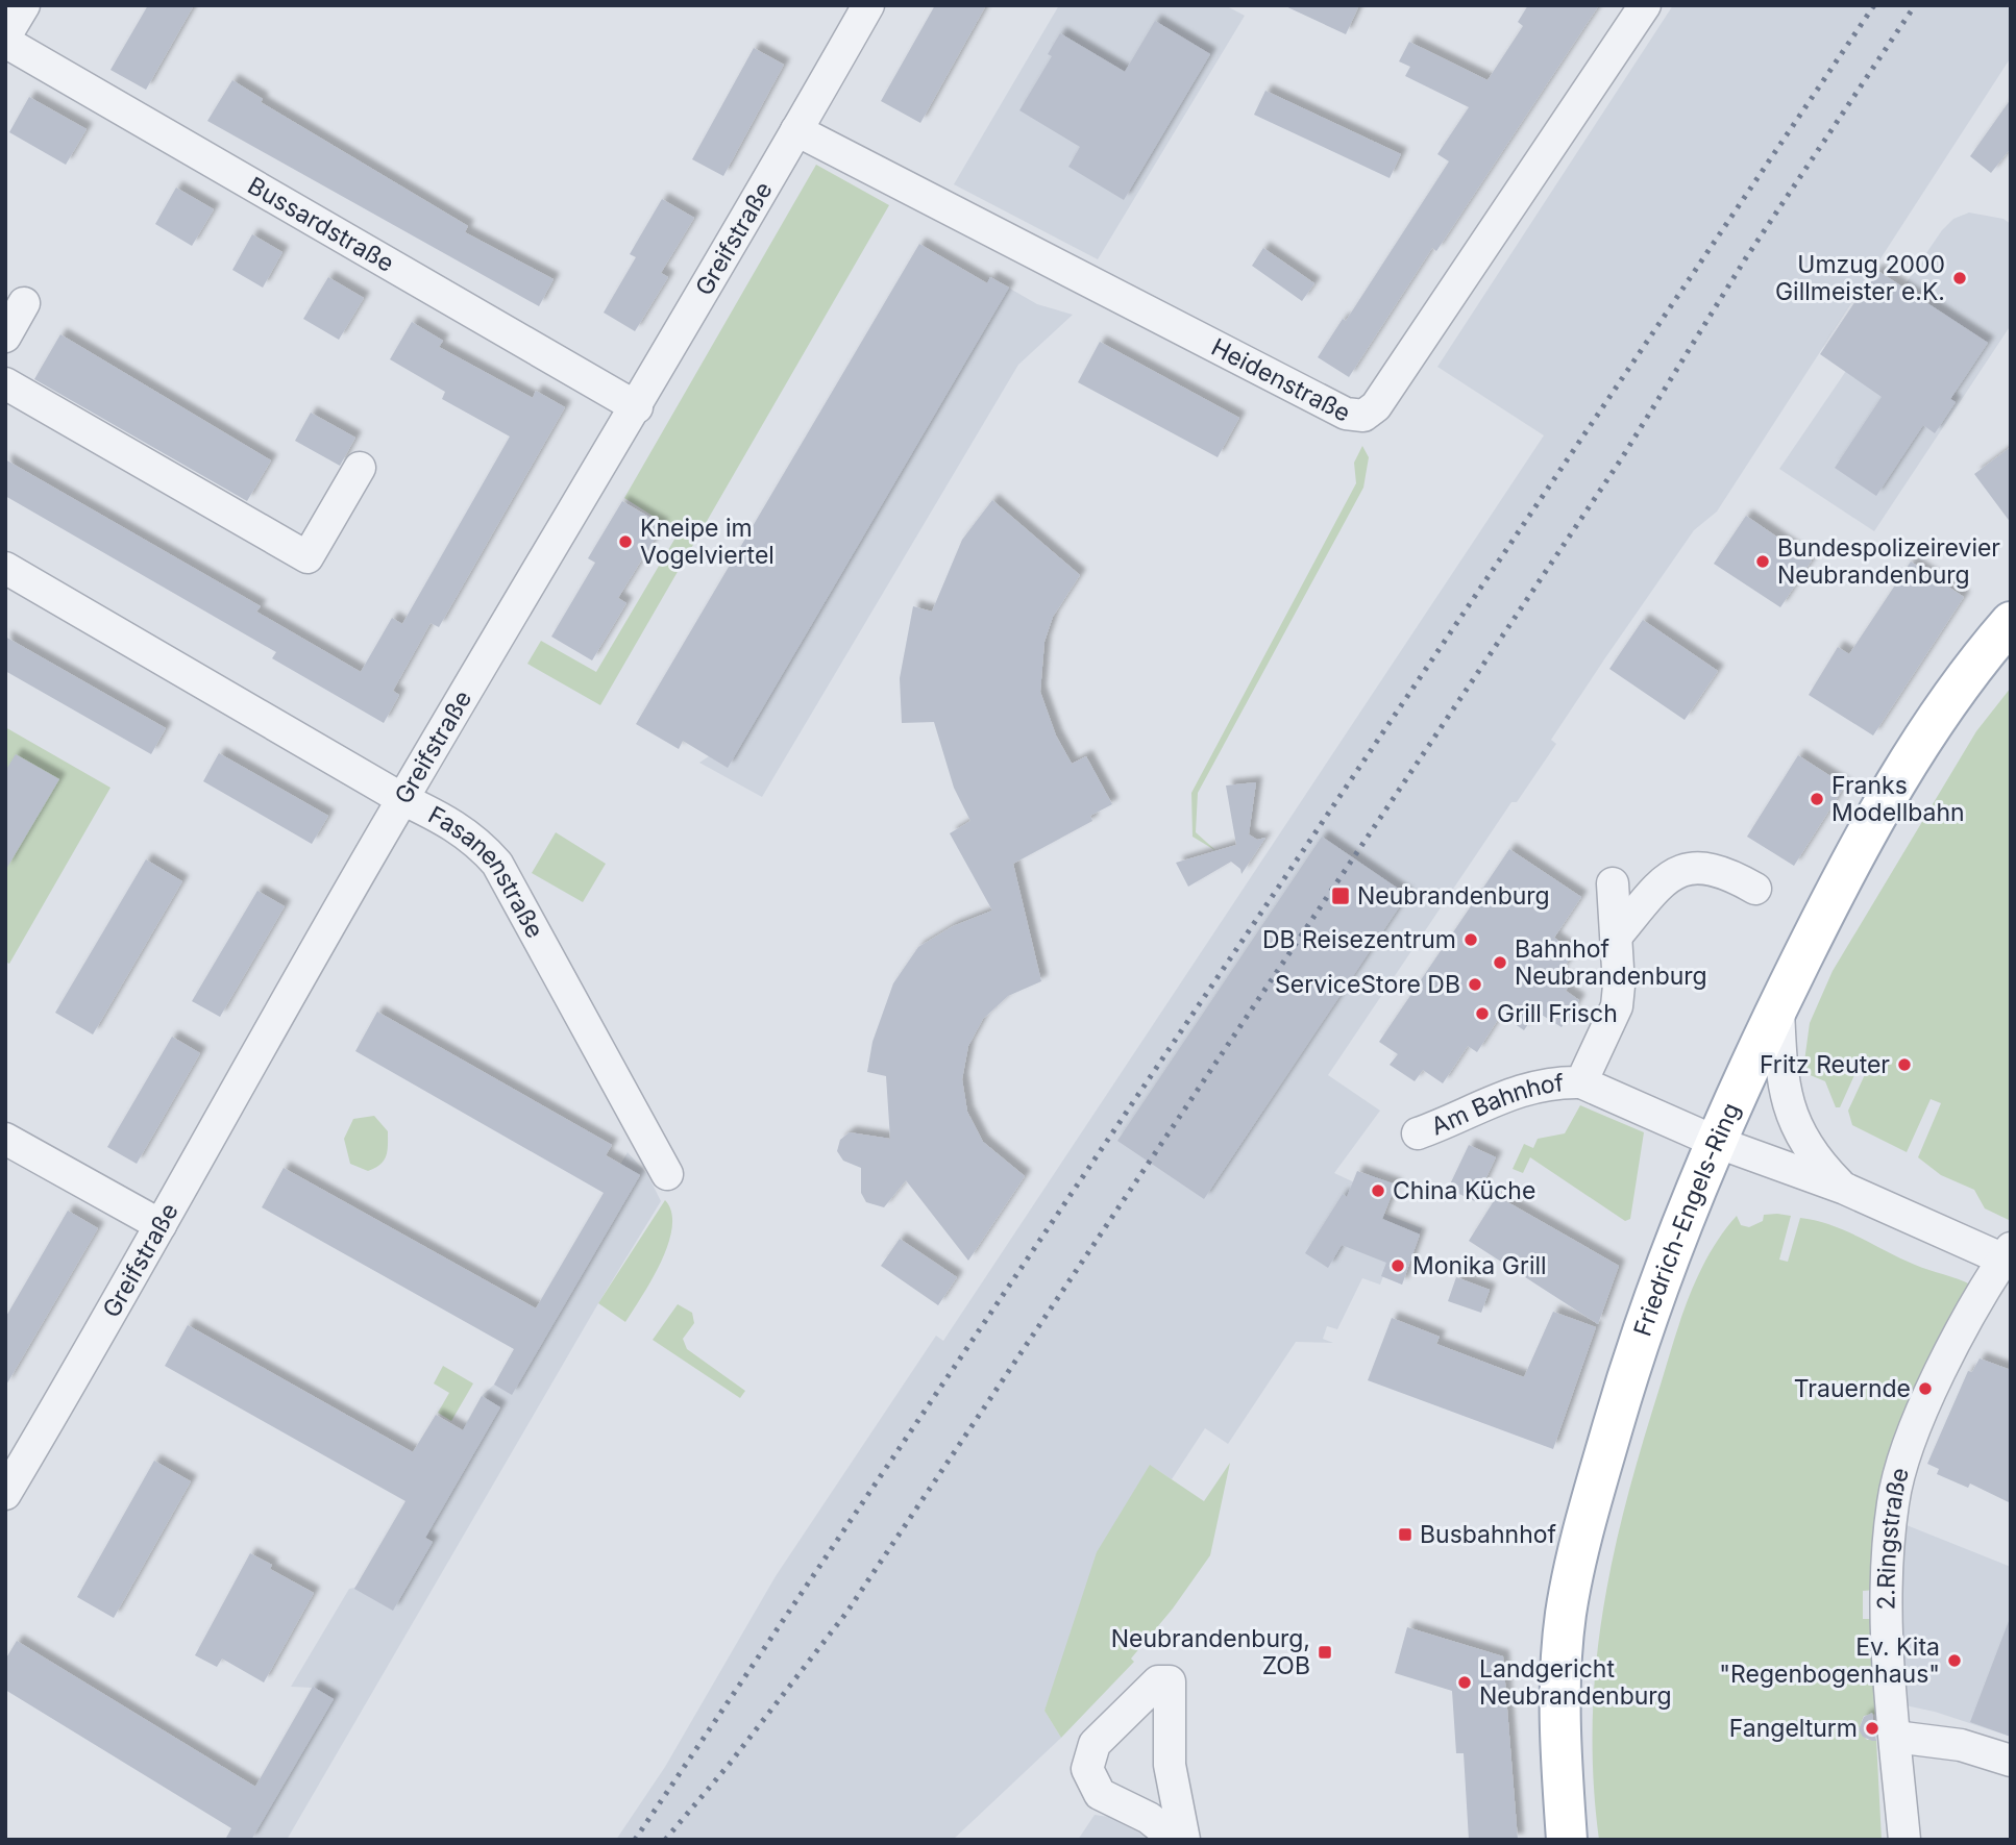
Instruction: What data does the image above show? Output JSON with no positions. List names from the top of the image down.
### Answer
{
  "streets": {
    "main road": ["Friedrich-Engels-Ring"],
    "street": [
      "Bussardstraße",
      "Greifstraße",
      "Heidenstraße",
      "Fasanenstraße",
      "Am Bahnhof",
      "2.Ringstraße"
    ]
  },
  "crossings": [
    ["Bussardstraße", "Greifstraße"],
    ["Greifstraße", "Heidenstraße"],
    ["Greifstraße", "Fasanenstraße"],
    ["Am Bahnhof", "Friedrich-Engels-Ring"],
    ["Am Bahnhof", "2.Ringstraße"]
  ],
  "places": {
    "other": [
      "Umzug 2000 Gillmeister e.K.",
      "Kneipe im Vogelviertel",
      "Bundespolizeirevier Neubrandenburg",
      "Franks Modellbahn",
      "DB Reisezentrum",
      "Bahnhof Neubrandenburg",
      "ServiceStore DB",
      "Grill Frisch",
      "Fritz Reuter",
      "China Küche",
      "Monika Grill",
      "Trauernde",
      "Ev. Kita \"Regenbogenhaus\"",
      "Landgericht Neubrandenburg",
      "Fangelturm"
    ],
    "transit": ["Neubrandenburg", "Busbahnhof", "Neubrandenburg, ZOB"]
  }
}
